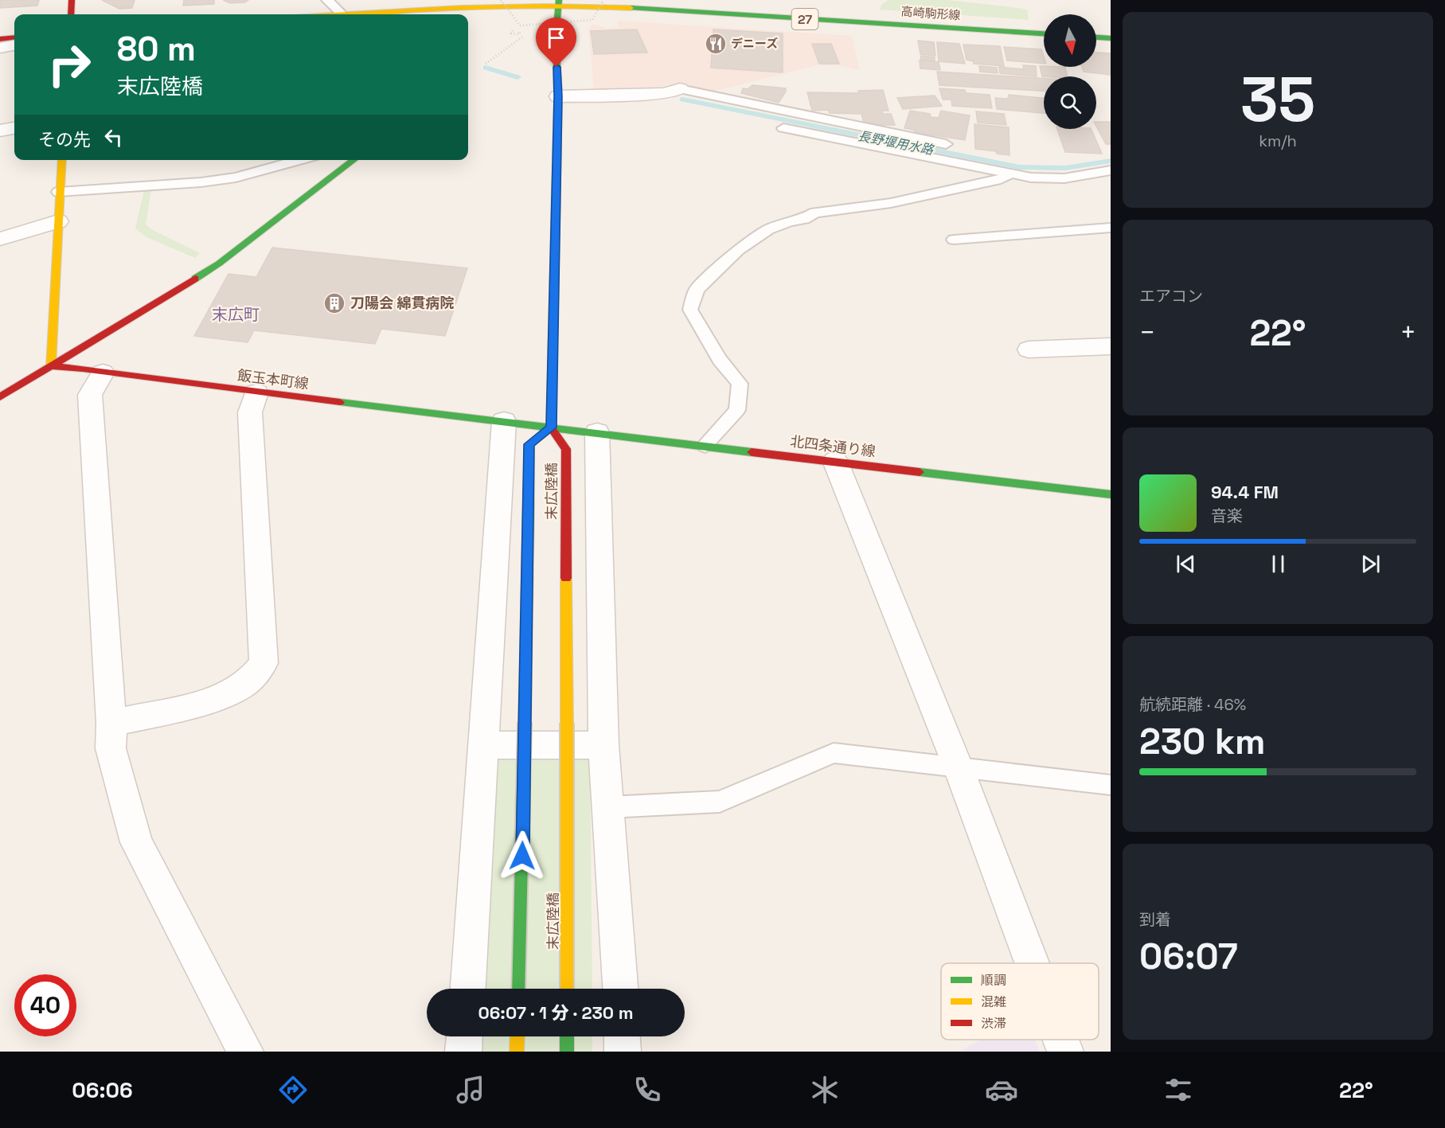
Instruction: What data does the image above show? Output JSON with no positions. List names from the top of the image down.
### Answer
{
  "streets": {
    "street": [
      "高崎駒形線",
      "27",
      "飯玉本町線",
      "北四条通り線",
      "末広陸橋"
    ]
  },
  "crossings": [
    ["飯玉本町線", "北四条通り線"],
    ["飯玉本町線", "末広陸橋"],
    ["北四条通り線", "末広陸橋"]
  ],
  "districts": ["末広町"],
  "water": ["長野堰用水路"],
  "places": {
    "restaurant": ["デニーズ"],
    "building": ["刀陽会 綿貫病院"]
  },
  "legend": ["順調", "混雑", "渋滞"],
  "north": "bottom",
  "page": {
    "tile": [
      ["35", "km/h"],
      "エアコン",
      ["航続距離 · 46%", "230 km"],
      ["到着", "06:07"]
    ],
    "turn": ["80 m", "末広陸橋"],
    "then": "その先",
    "heat": ["−", "22°", "+"],
    "song": ["94.4 FM", "音楽"],
    "limit": "40",
    "trip": "06:07 · 1 分 · 230 m",
    "tabs": ["06:06", "22°"]
  }
}
